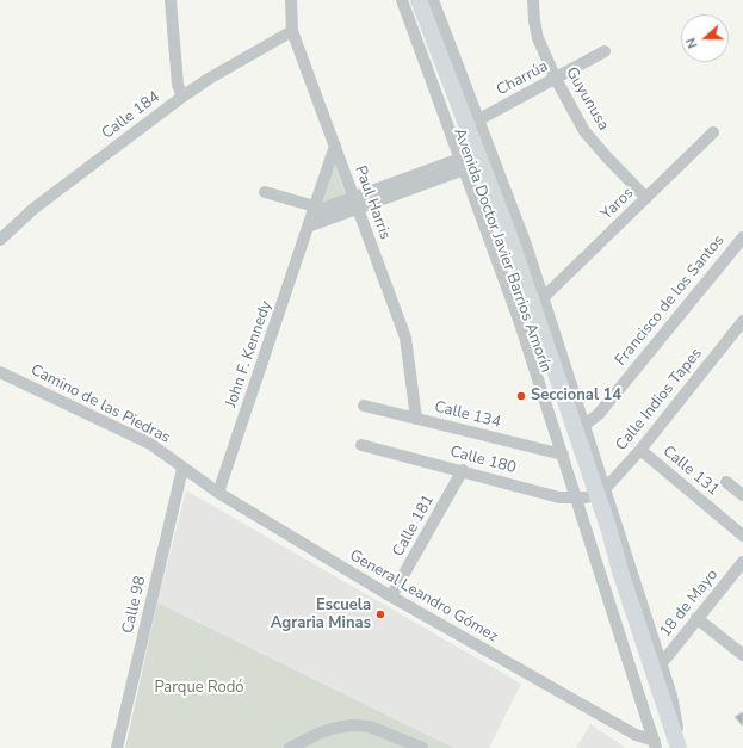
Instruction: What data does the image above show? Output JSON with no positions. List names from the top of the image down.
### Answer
{
  "streets": {
    "highway": ["Avenida Doctor Javier Barrios Amorín"],
    "street": [
      "Charrúa",
      "Guyunusa",
      "Calle 184",
      "Paul Harris",
      "Yaros",
      "Francisco de los Santos",
      "John F. Kennedy",
      "Calle Indios Tapes",
      "Camino de las Piedras",
      "Calle 134",
      "Calle 180",
      "Calle 131",
      "Calle 181",
      "General Leandro Gómez",
      "18 de Mayo",
      "Calle 98"
    ]
  },
  "crossings": [
    ["Charrúa", "Guyunusa"],
    ["Charrúa", "Avenida Doctor Javier Barrios Amorín"],
    ["Guyunusa", "Yaros"],
    ["Calle 184", "Paul Harris"],
    ["Paul Harris", "John F. Kennedy"],
    ["Paul Harris", "Calle 134"],
    ["Yaros", "Avenida Doctor Javier Barrios Amorín"],
    ["Avenida Doctor Javier Barrios Amorín", "Francisco de los Santos"],
    ["Avenida Doctor Javier Barrios Amorín", "Calle Indios Tapes"],
    ["Avenida Doctor Javier Barrios Amorín", "Calle 134"],
    ["Avenida Doctor Javier Barrios Amorín", "Calle 180"],
    ["Avenida Doctor Javier Barrios Amorín", "General Leandro Gómez"],
    ["Avenida Doctor Javier Barrios Amorín", "18 de Mayo"],
    ["John F. Kennedy", "General Leandro Gómez"],
    ["Calle Indios Tapes", "Calle 180"],
    ["Calle Indios Tapes", "Calle 131"],
    ["Camino de las Piedras", "General Leandro Gómez"],
    ["Camino de las Piedras", "Calle 98"],
    ["Calle 180", "Calle 181"],
    ["Calle 181", "General Leandro Gómez"],
    ["General Leandro Gómez", "Calle 98"]
  ],
  "parks": ["Parque Rodó"],
  "places": ["Seccional 14", "Escuela Agraria Minas"],
  "north": "left"
}
